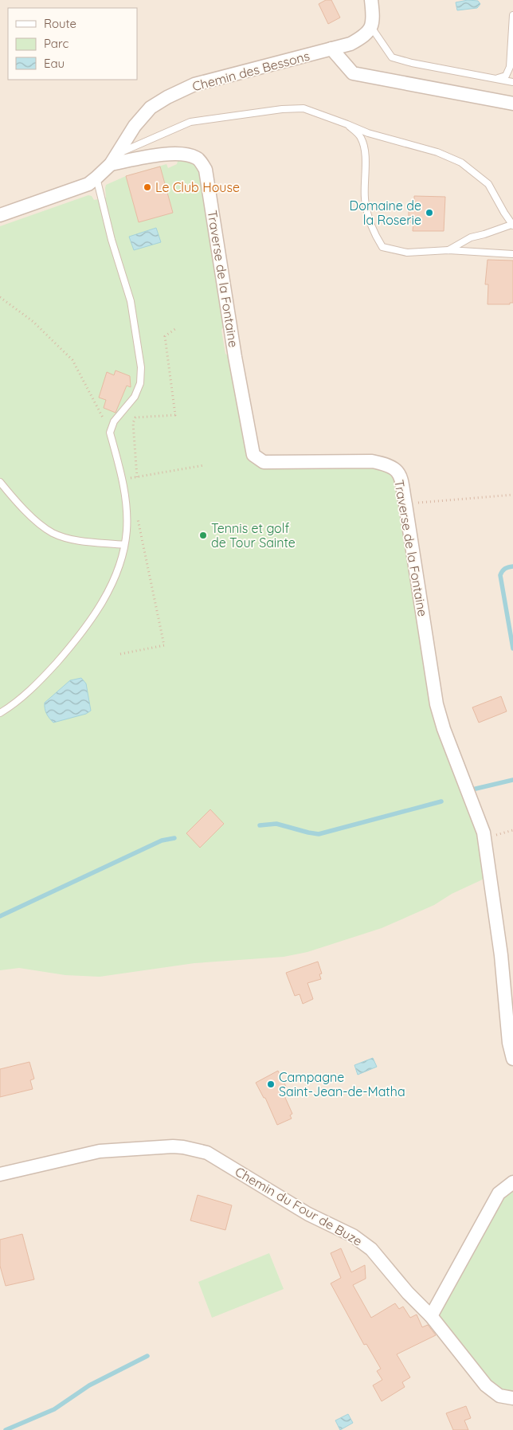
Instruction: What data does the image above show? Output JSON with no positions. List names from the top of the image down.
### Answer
{
  "streets": {
    "street": ["Chemin des Bessons", "Traverse de la Fontaine", "Chemin du Four de Buze"]
  },
  "crossings": [
    ["Chemin des Bessons", "Traverse de la Fontaine"]
  ],
  "places": [
    "Le Club House",
    "Domaine de la Roserie",
    "Tennis et golf de Tour Sainte",
    "Campagne Saint-Jean-de-Matha"
  ],
  "legend": ["Route", "Parc", "Eau"]
}
